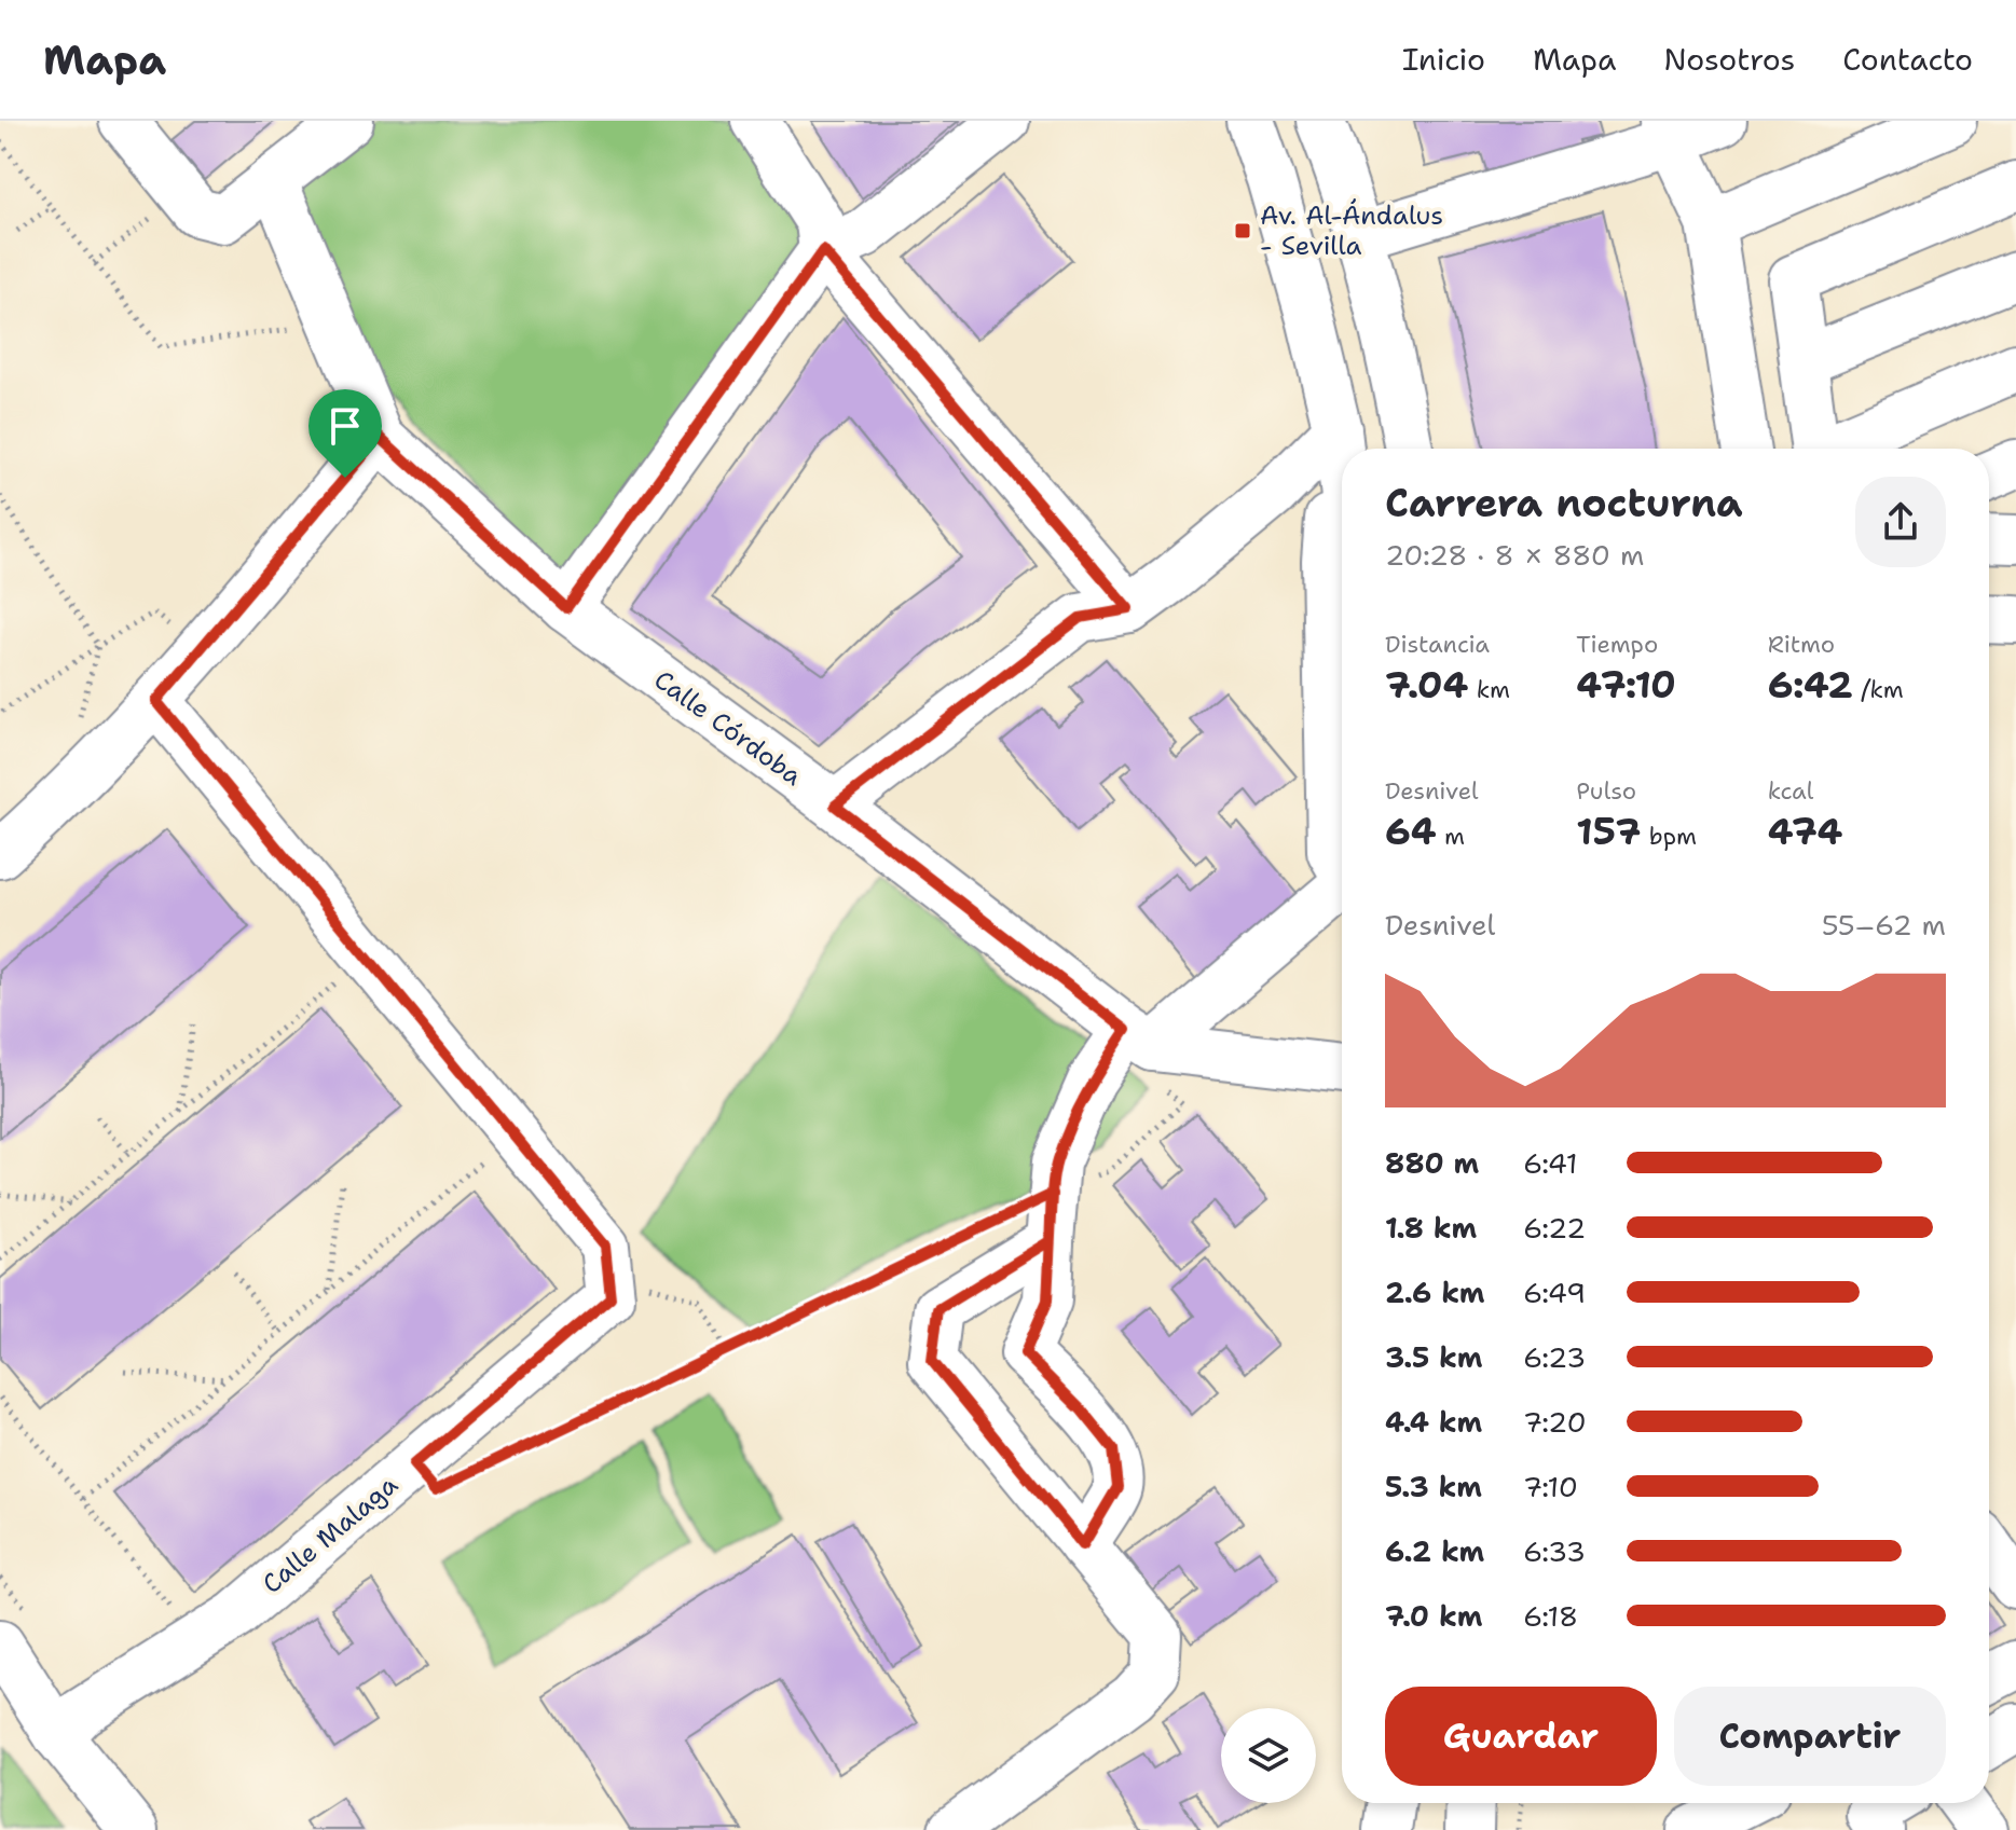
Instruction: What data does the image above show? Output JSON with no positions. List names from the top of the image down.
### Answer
{
  "streets": {
    "street": ["Calle Córdoba", "Calle Malaga"]
  },
  "places": {
    "transit": ["Av. Al-Ándalus - Sevilla"]
  },
  "page": {
    "header": "Mapa",
    "nav": [
      "Inicio",
      "Mapa",
      "Nosotros",
      "Contacto"
    ],
    "heading": ["Carrera nocturna", "20:28 · 8 × 880 m"],
    "stats": [
      ["Distancia", "7.04 km"],
      ["Tiempo", "47:10"],
      ["Ritmo", "6:42 /km"],
      ["Desnivel", "64 m"],
      ["Pulso", "157 bpm"],
      ["kcal", "474"]
    ],
    "chart": ["Desnivel", "55–62 m"],
    "list": [
      {
        "name": "880 m",
        "note": "6:41"
      },
      {
        "name": "1.8 km",
        "note": "6:22"
      },
      {
        "name": "2.6 km",
        "note": "6:49"
      },
      {
        "name": "3.5 km",
        "note": "6:23"
      },
      {
        "name": "4.4 km",
        "note": "7:20"
      },
      {
        "name": "5.3 km",
        "note": "7:10"
      },
      {
        "name": "6.2 km",
        "note": "6:33"
      },
      {
        "name": "7.0 km",
        "note": "6:18"
      }
    ],
    "buttons": ["Guardar", "Compartir"]
  }
}
